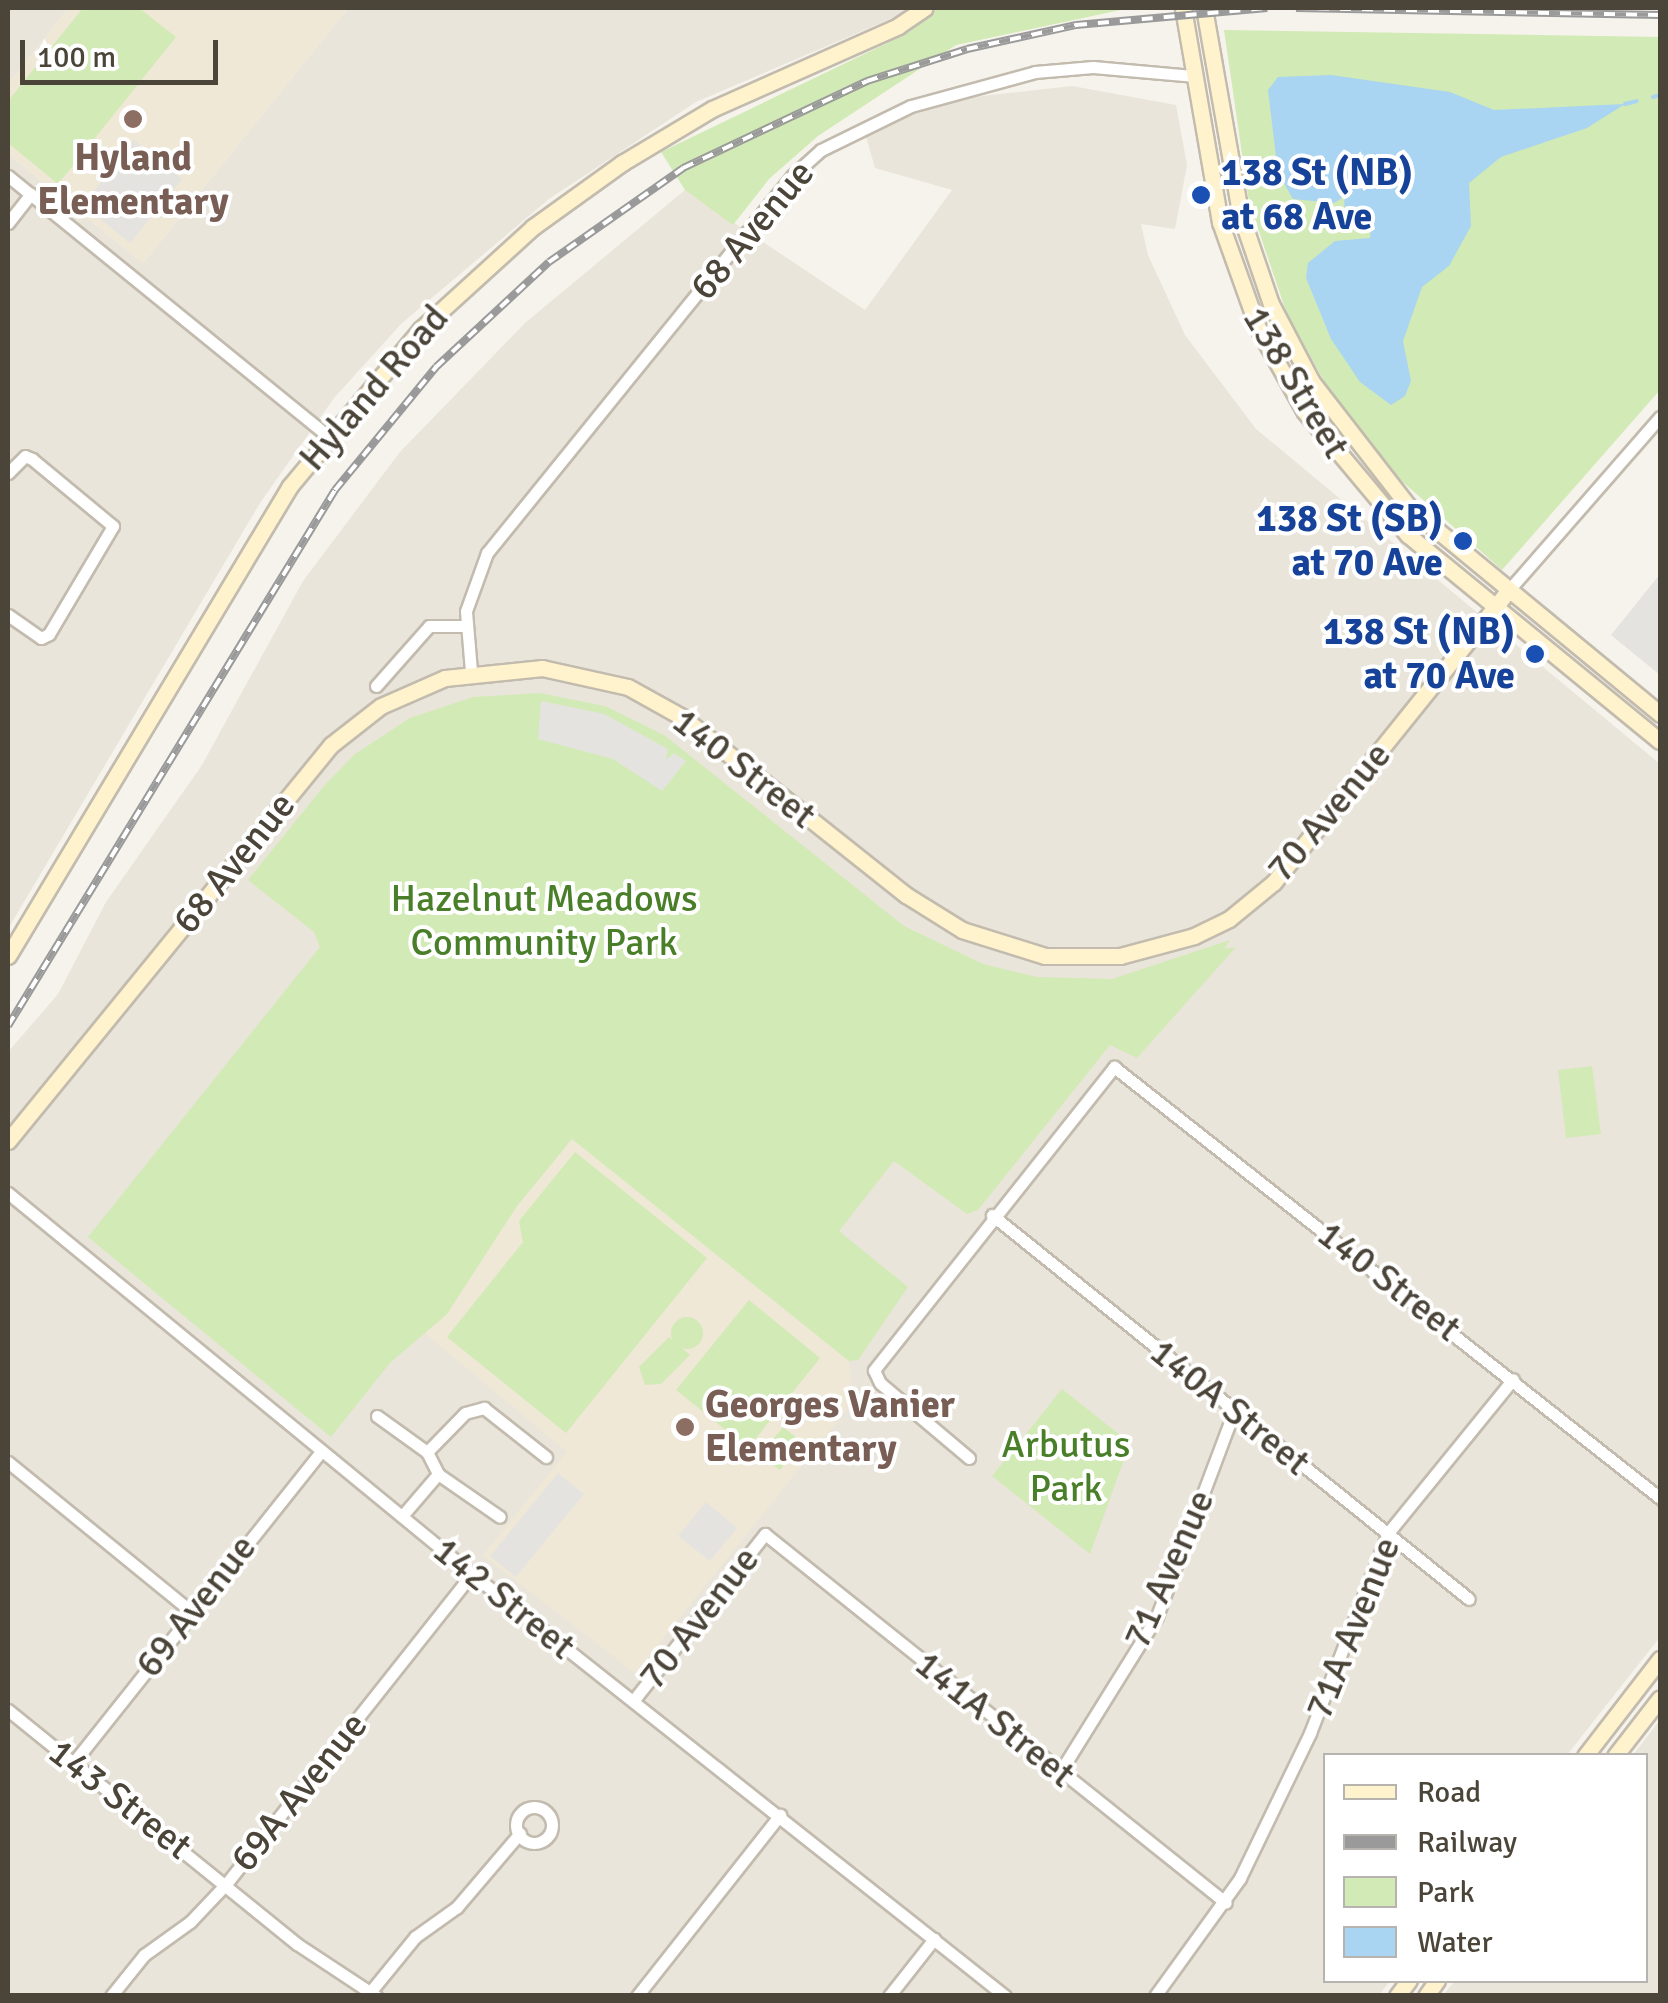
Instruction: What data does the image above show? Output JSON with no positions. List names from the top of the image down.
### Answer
{
  "streets": {
    "street": [
      "68 Avenue",
      "138 Street",
      "Hyland Road",
      "140 Street",
      "70 Avenue",
      "140A Street",
      "71 Avenue",
      "142 Street",
      "69 Avenue",
      "71A Avenue",
      "141A Street",
      "69A Avenue",
      "143 Street"
    ]
  },
  "crossings": [
    ["68 Avenue", "138 Street"],
    ["68 Avenue", "140 Street"],
    ["138 Street", "70 Avenue"],
    ["140 Street", "70 Avenue"],
    ["140 Street", "140A Street"],
    ["140 Street", "71A Avenue"],
    ["70 Avenue", "142 Street"],
    ["70 Avenue", "141A Street"],
    ["140A Street", "71 Avenue"],
    ["140A Street", "71A Avenue"],
    ["71 Avenue", "141A Street"],
    ["142 Street", "69 Avenue"],
    ["142 Street", "69A Avenue"],
    ["69 Avenue", "143 Street"],
    ["71A Avenue", "141A Street"],
    ["69A Avenue", "143 Street"]
  ],
  "parks": ["Hazelnut Meadows Community Park", "Arbutus Park"],
  "places": [
    "Hyland Elementary",
    "138 St (NB) at 68 Ave",
    "138 St (SB) at 70 Ave",
    "138 St (NB) at 70 Ave",
    "Georges Vanier Elementary"
  ],
  "legend": [
    "Road",
    "Railway",
    "Park",
    "Water"
  ],
  "scale_bar": "100 m"
}
